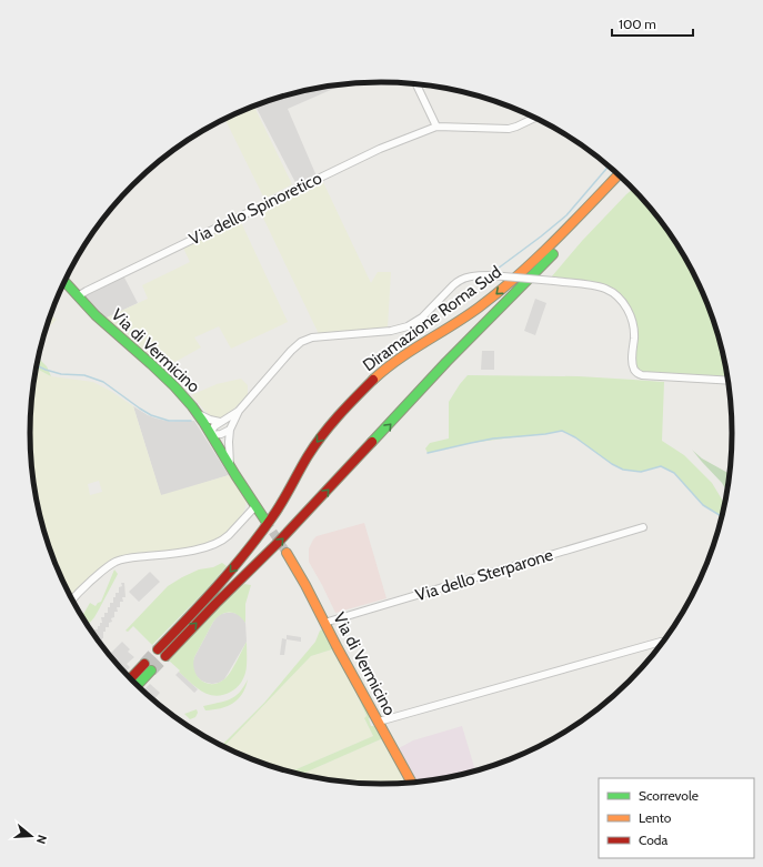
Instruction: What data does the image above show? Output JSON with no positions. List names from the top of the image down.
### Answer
{
  "streets": {
    "main road": ["Diramazione Roma Sud", "Via di Vermicino"],
    "street": ["Via dello Spinoretico", "Via dello Sterparone"]
  },
  "crossings": [
    ["Via dello Spinoretico", "Via di Vermicino"],
    ["Via di Vermicino", "Via dello Sterparone"]
  ],
  "legend": ["Scorrevole", "Lento", "Coda"],
  "scale_bar": "100 m",
  "north": "right"
}
